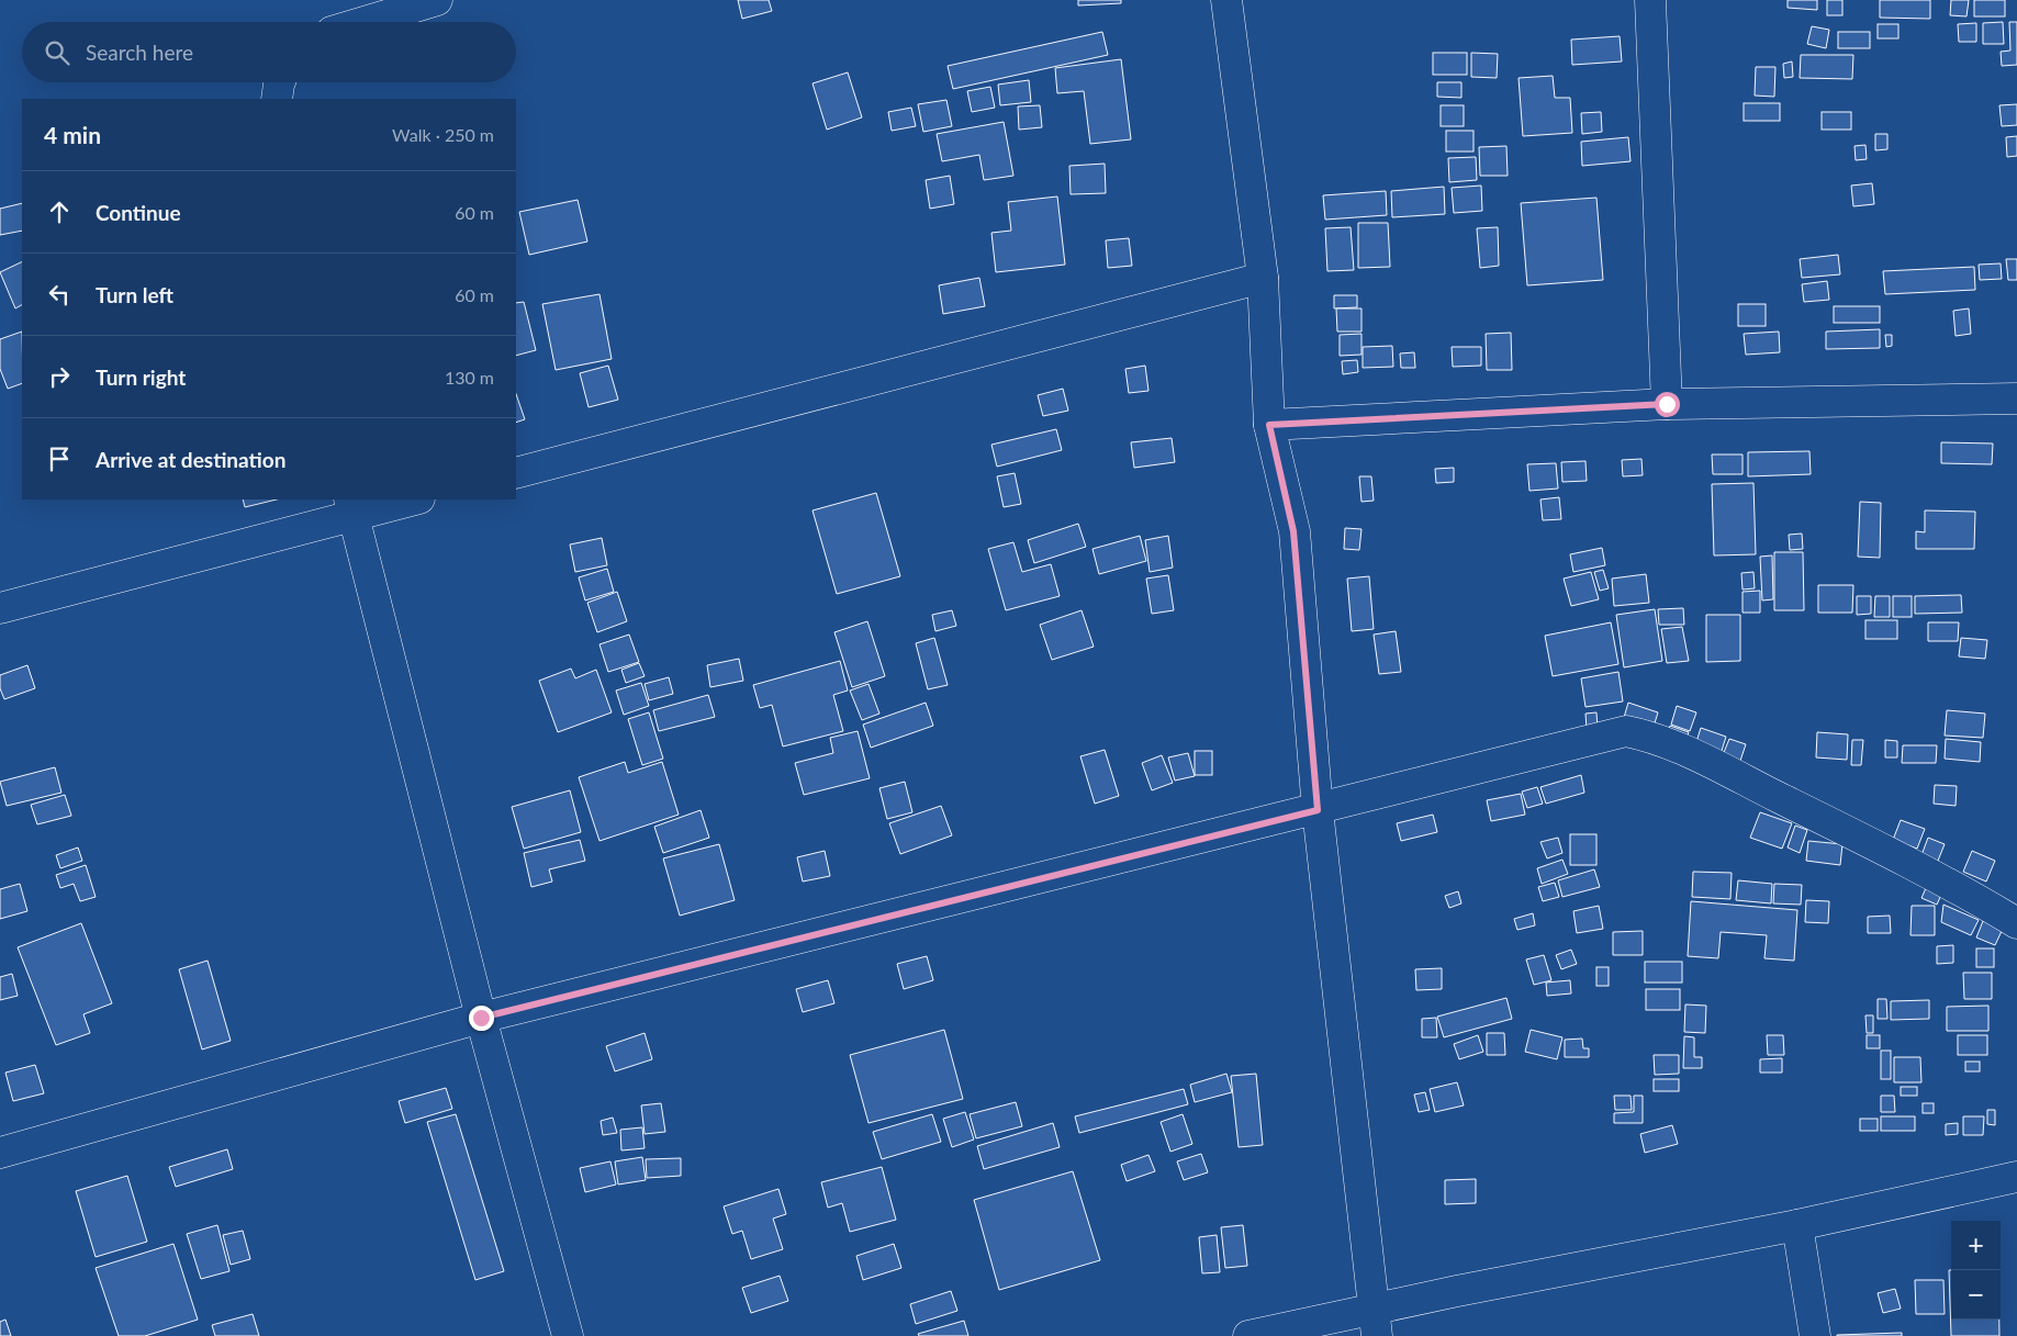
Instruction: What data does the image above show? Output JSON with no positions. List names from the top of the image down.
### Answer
{
  "page": {
    "search": "Search here",
    "heading": ["4 min", "Walk · 250 m"],
    "list": [
      ["Continue", "60 m"],
      ["Turn left", "60 m"],
      ["Turn right", "130 m"],
      "Arrive at destination"
    ],
    "map_buttons": ["+", "−"]
  }
}
